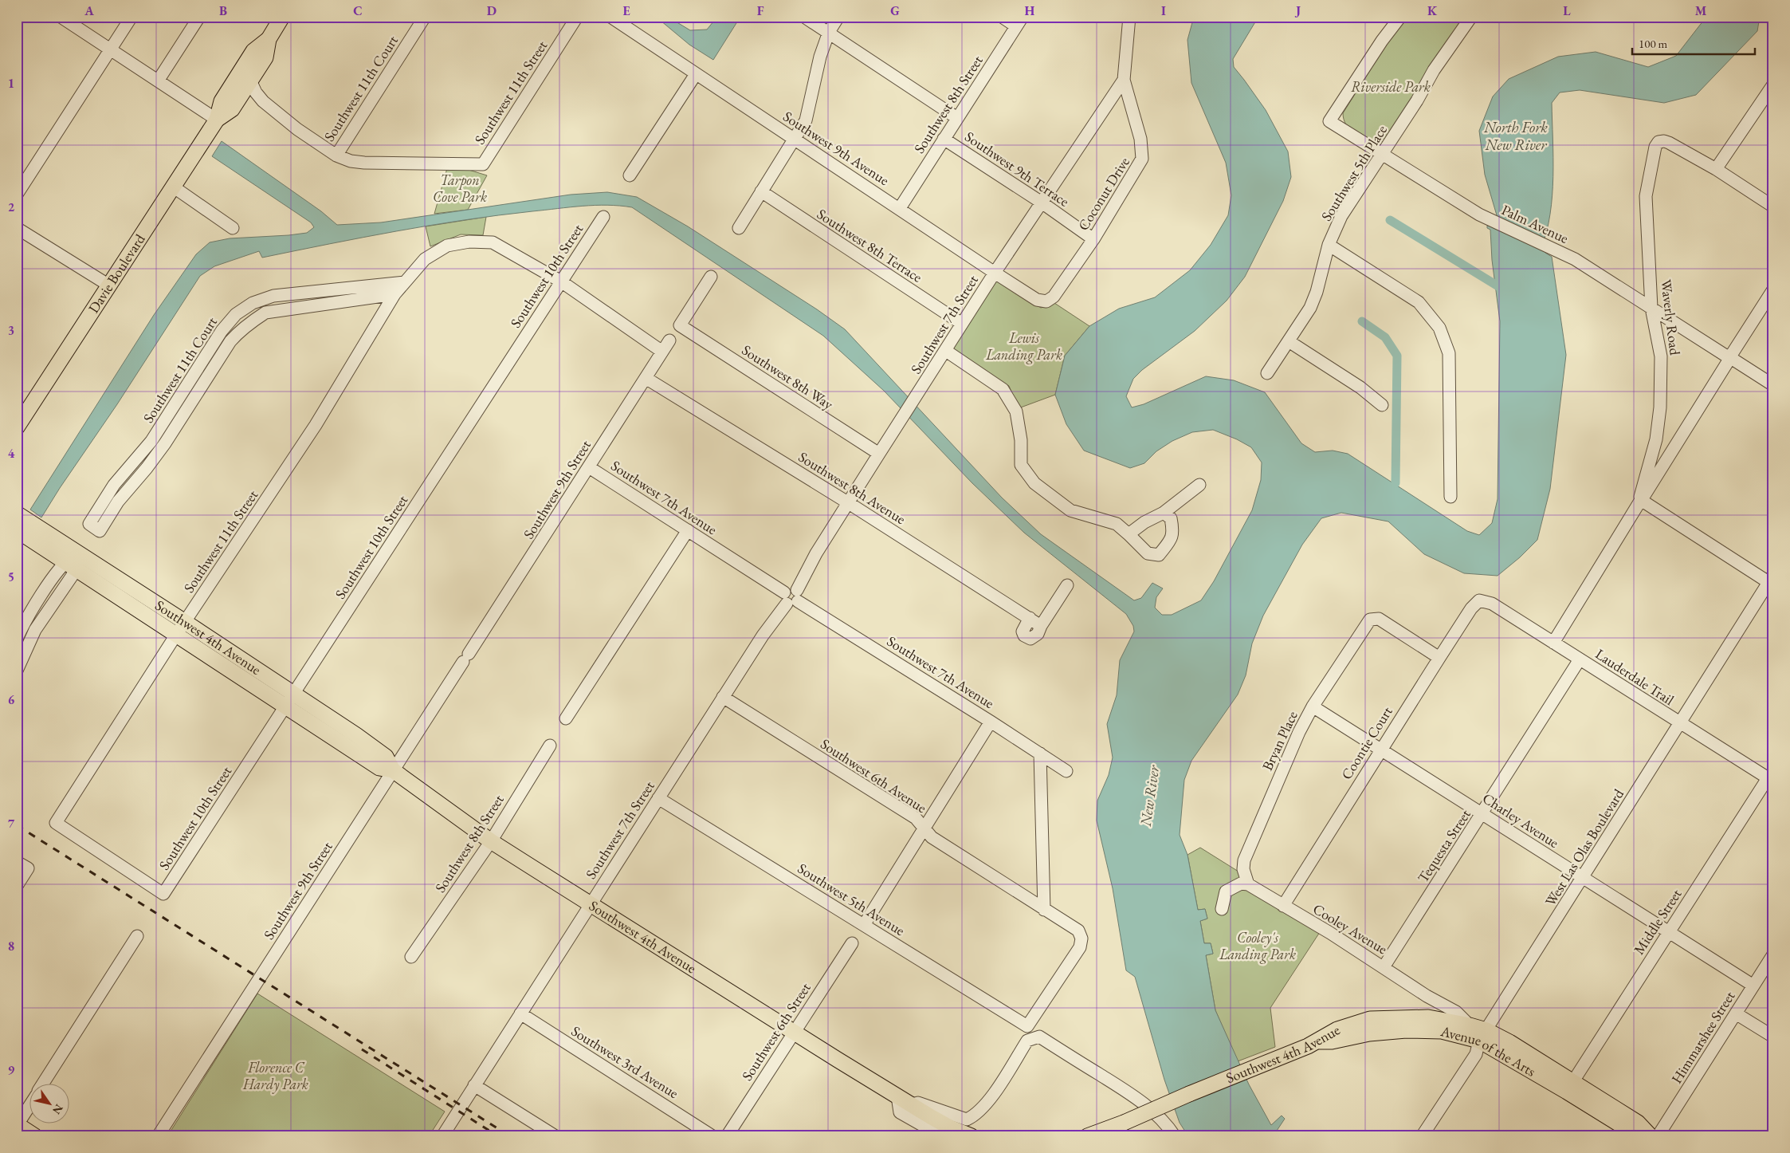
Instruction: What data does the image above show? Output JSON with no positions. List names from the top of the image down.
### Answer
{
  "streets": {
    "main road": ["Davie Boulevard", "Southwest 4th Avenue", "Avenue of the Arts"],
    "street": [
      "Southwest 11th Court",
      "Southwest 11th Street",
      "Southwest 8th Street",
      "Southwest 9th Avenue",
      "Southwest 9th Terrace",
      "Southwest 5th Place",
      "Coconut Drive",
      "Palm Avenue",
      "Southwest 8th Terrace",
      "Southwest 10th Street",
      "Waverly Road",
      "Southwest 7th Street",
      "Southwest 8th Way",
      "Southwest 8th Avenue",
      "Southwest 9th Street",
      "Southwest 7th Avenue",
      "Lauderdale Trail",
      "Bryan Place",
      "Coontie Court",
      "Southwest 6th Avenue",
      "Charley Avenue",
      "Tequesta Street",
      "West Las Olas Boulevard",
      "Southwest 5th Avenue",
      "Middle Street",
      "Cooley Avenue",
      "Southwest 6th Street",
      "Himmarshee Street",
      "Southwest 3rd Avenue"
    ]
  },
  "crossings": [
    ["Southwest 11th Court", "Southwest 11th Street"],
    ["Southwest 11th Street", "Southwest 10th Street"],
    ["Southwest 11th Street", "Southwest 4th Avenue"],
    ["Southwest 8th Street", "Southwest 9th Avenue"],
    ["Southwest 8th Street", "Southwest 9th Terrace"],
    ["Southwest 8th Street", "Southwest 4th Avenue"],
    ["Southwest 9th Avenue", "Coconut Drive"],
    ["Southwest 9th Avenue", "Southwest 7th Street"],
    ["Southwest 9th Terrace", "Coconut Drive"],
    ["Southwest 9th Terrace", "Southwest 7th Street"],
    ["Southwest 5th Place", "Palm Avenue"],
    ["Coconut Drive", "Southwest 7th Street"],
    ["Palm Avenue", "Waverly Road"],
    ["Southwest 8th Terrace", "Southwest 7th Street"],
    ["Southwest 10th Street", "Southwest 4th Avenue"],
    ["Southwest 7th Street", "Southwest 8th Way"],
    ["Southwest 7th Street", "Southwest 8th Avenue"],
    ["Southwest 7th Street", "Southwest 7th Avenue"],
    ["Southwest 7th Street", "Southwest 4th Avenue"],
    ["Southwest 7th Street", "Southwest 6th Avenue"],
    ["Southwest 7th Street", "Southwest 5th Avenue"],
    ["Southwest 7th Street", "Southwest 3rd Avenue"],
    ["Southwest 8th Avenue", "Southwest 9th Street"],
    ["Southwest 9th Street", "Southwest 7th Avenue"],
    ["Southwest 9th Street", "Southwest 4th Avenue"],
    ["Southwest 4th Avenue", "West Las Olas Boulevard"],
    ["Southwest 4th Avenue", "Cooley Avenue"],
    ["Southwest 4th Avenue", "Southwest 6th Street"],
    ["Southwest 4th Avenue", "Avenue of the Arts"],
    ["Lauderdale Trail", "Coontie Court"],
    ["Lauderdale Trail", "Tequesta Street"],
    ["Lauderdale Trail", "West Las Olas Boulevard"],
    ["Lauderdale Trail", "Middle Street"],
    ["Bryan Place", "Coontie Court"],
    ["Bryan Place", "Charley Avenue"],
    ["Bryan Place", "Cooley Avenue"],
    ["Coontie Court", "Charley Avenue"],
    ["Coontie Court", "Cooley Avenue"],
    ["Southwest 6th Avenue", "Southwest 5th Avenue"],
    ["Charley Avenue", "Tequesta Street"],
    ["Charley Avenue", "West Las Olas Boulevard"],
    ["Charley Avenue", "Middle Street"],
    ["Charley Avenue", "Himmarshee Street"],
    ["Tequesta Street", "Cooley Avenue"],
    ["West Las Olas Boulevard", "Avenue of the Arts"],
    ["Middle Street", "Avenue of the Arts"]
  ],
  "water": ["North Fork New River", "New River"],
  "parks": [
    "Riverside Park",
    "Tarpon Cove Park",
    "Lewis Landing Park",
    "Cooley's Landing Park",
    "Florence C Hardy Park"
  ],
  "scale_bar": "100 m",
  "north": "bottom right",
  "grid": {
    "columns": [
      "A",
      "B",
      "C",
      "D",
      "E",
      "F",
      "G",
      "H",
      "I",
      "J",
      "K",
      "L",
      "M"
    ],
    "rows": [
      "1",
      "2",
      "3",
      "4",
      "5",
      "6",
      "7",
      "8",
      "9"
    ]
  }
}
